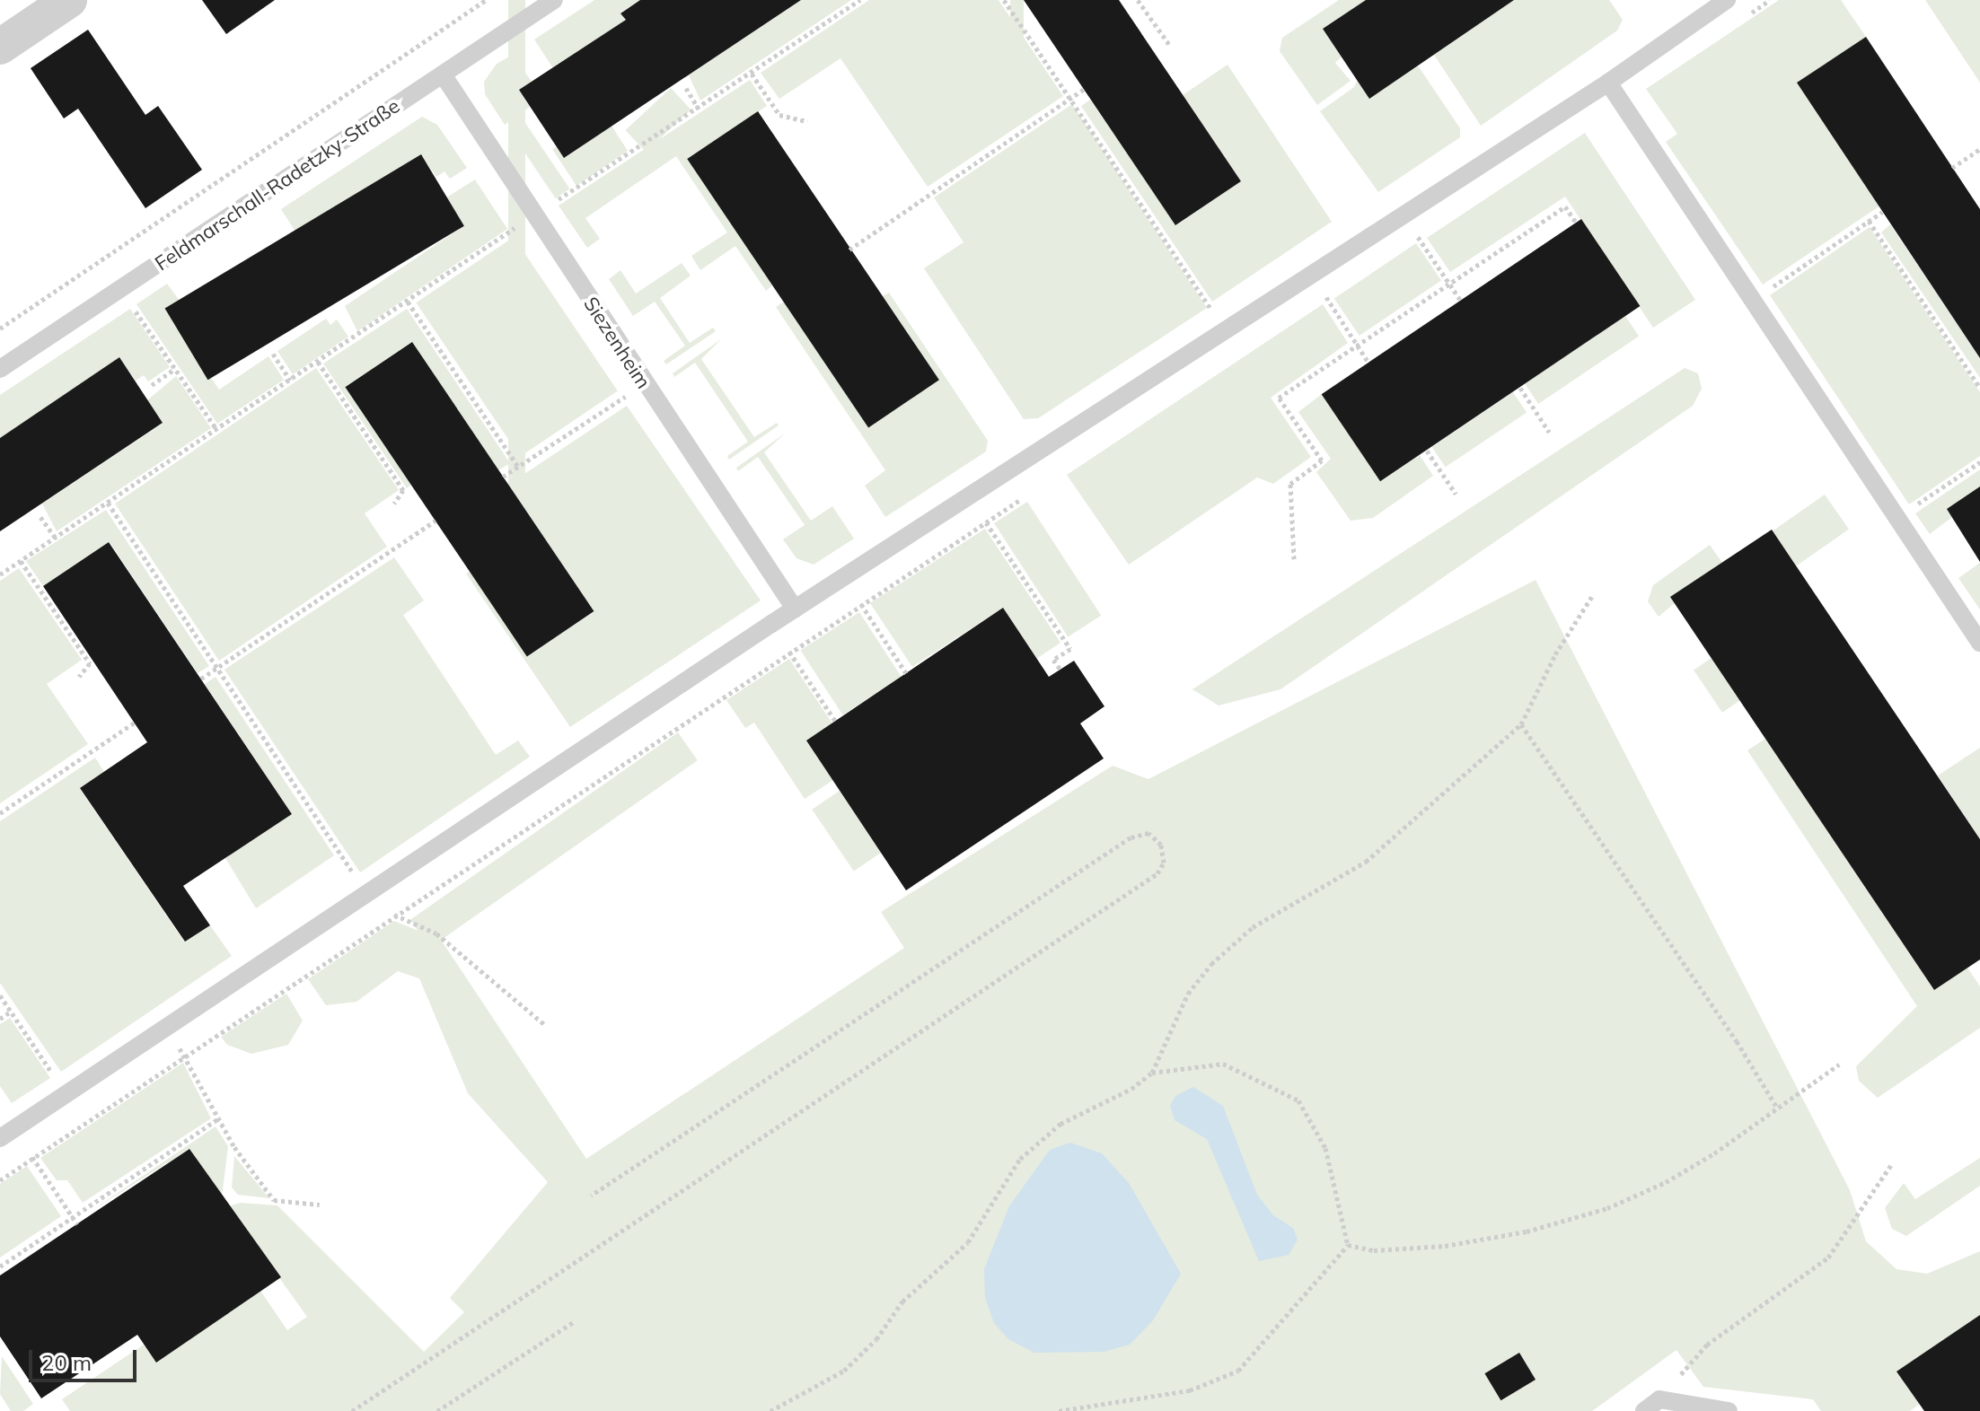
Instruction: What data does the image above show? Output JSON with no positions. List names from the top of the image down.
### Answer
{
  "streets": {
    "lane": ["Feldmarschall-Radetzky-Straße", "Siezenheim"]
  },
  "crossings": [
    ["Feldmarschall-Radetzky-Straße", "Siezenheim"]
  ],
  "scale_bar": "20 m"
}
